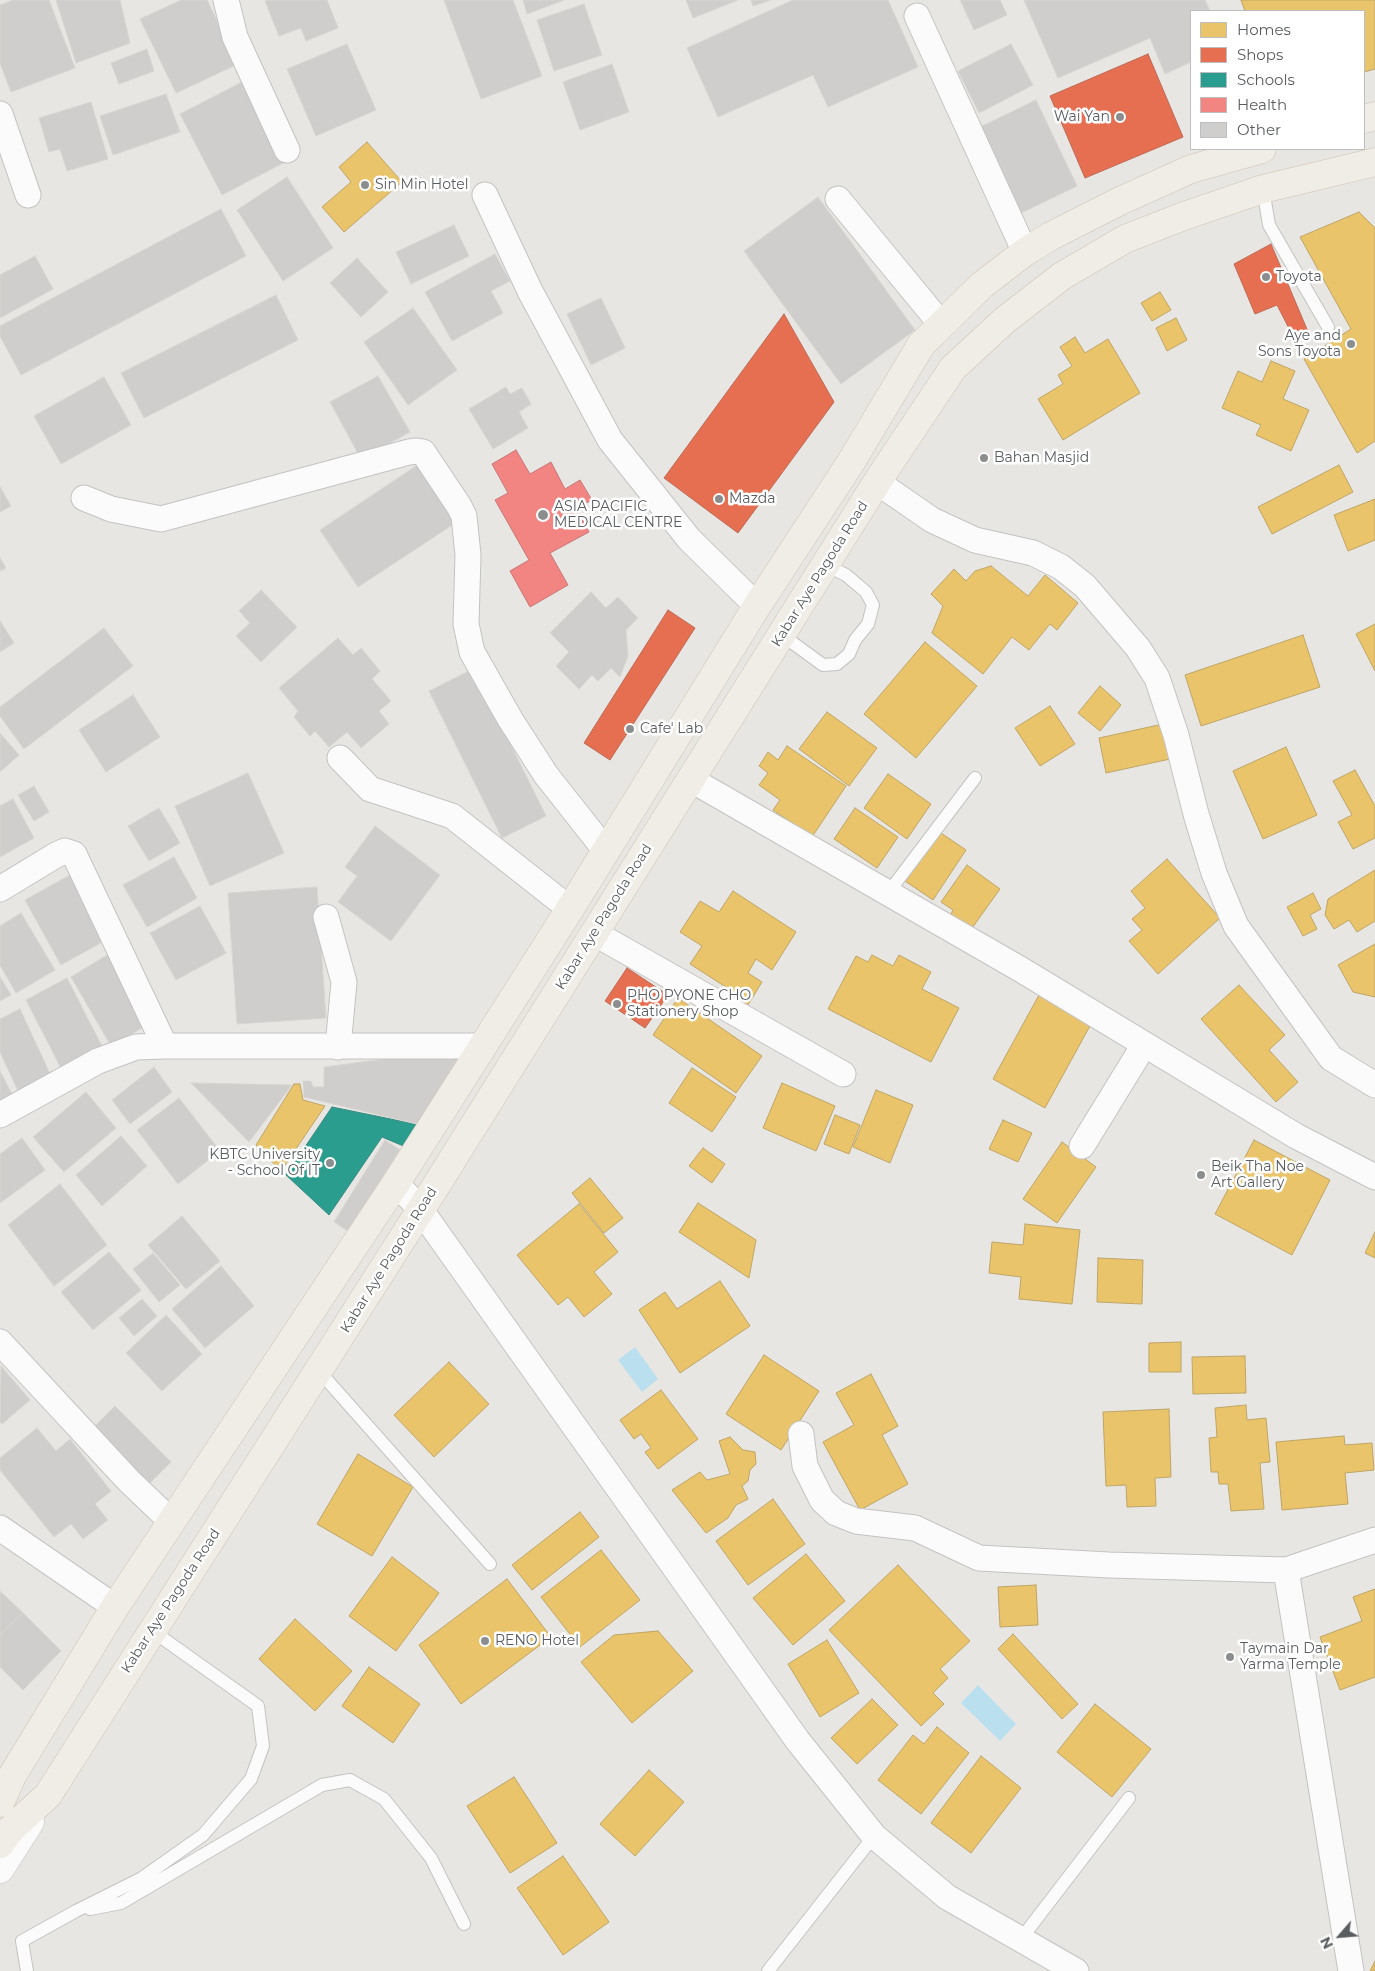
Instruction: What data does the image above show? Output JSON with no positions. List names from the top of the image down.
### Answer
{
  "streets": {
    "main road": ["Kabar Aye Pagoda Road"]
  },
  "places": [
    "Wai Yan",
    "Sin Min Hotel",
    "Toyota",
    "Aye and Sons Toyota",
    "Bahan Masjid",
    "Mazda",
    "ASIA PACIFIC MEDICAL CENTRE",
    "Cafe' Lab",
    "PHO PYONE CHO Stationery Shop",
    "KBTC University - School Of IT",
    "Beik Tha Noe Art Gallery",
    "RENO Hotel",
    "Taymain Dar Yarma Temple"
  ],
  "legend": [
    "Homes",
    "Shops",
    "Schools",
    "Health",
    "Other"
  ],
  "north": "bottom left"
}
